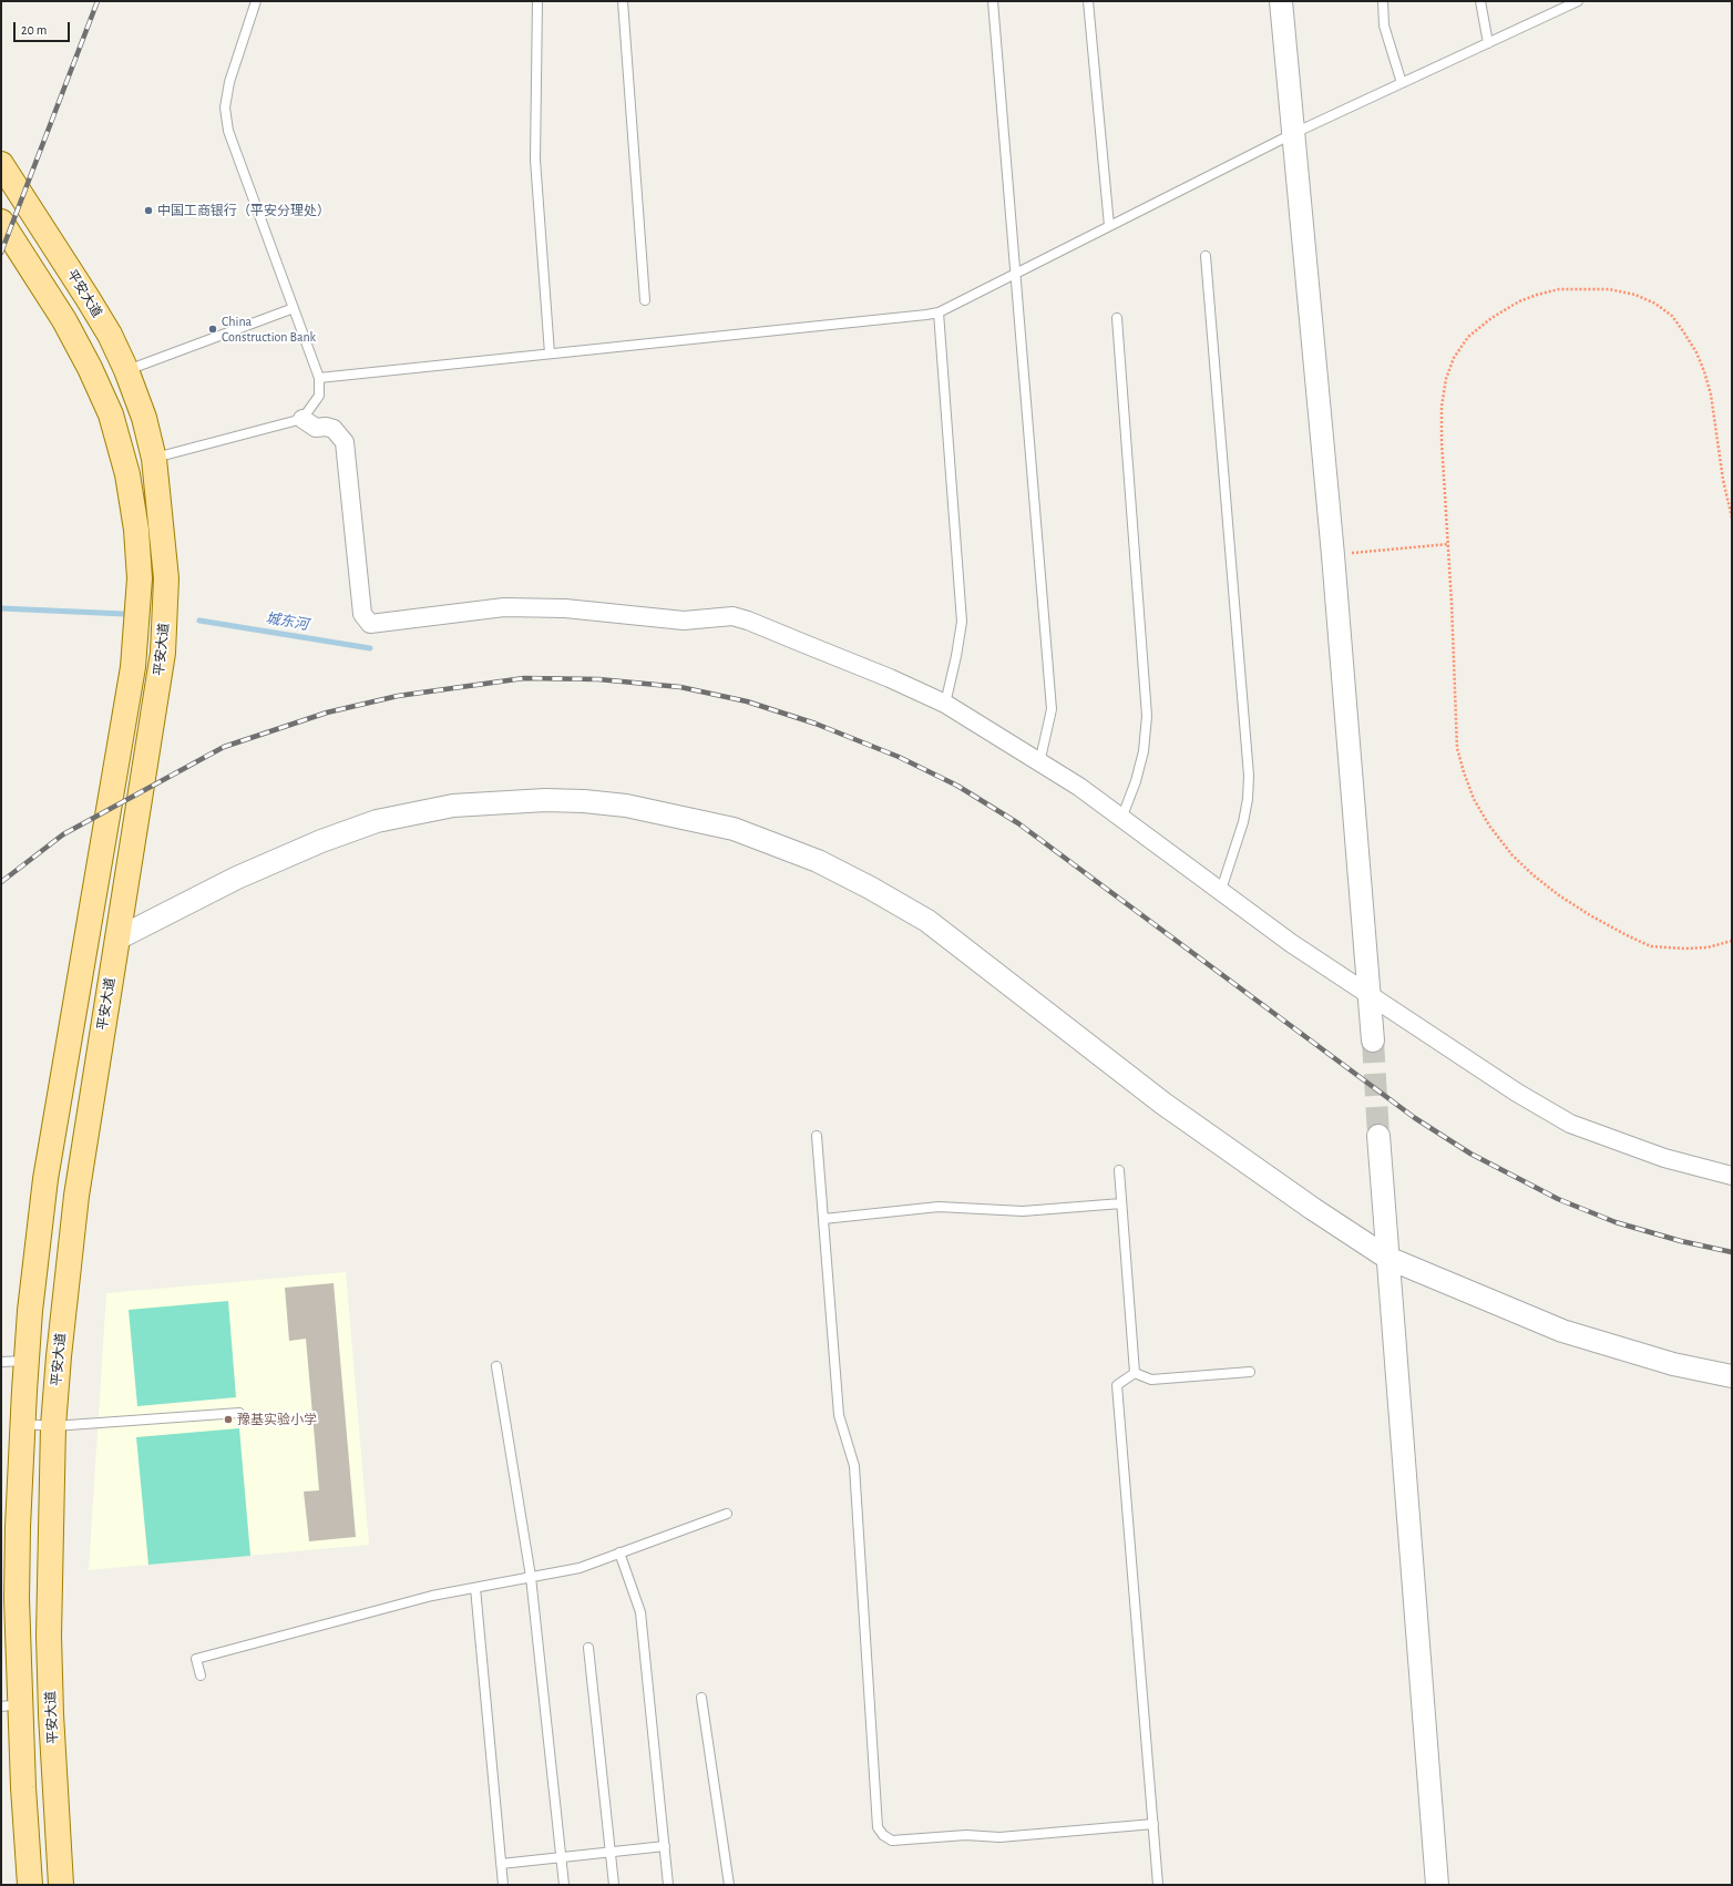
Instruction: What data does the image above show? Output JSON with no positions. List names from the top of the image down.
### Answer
{
  "streets": {
    "main road": ["平安大道"]
  },
  "water": ["城东河"],
  "places": ["中国工商银行（平安分理处）", "China Construction Bank", "豫基实验小学"],
  "scale_bar": "20 m"
}
